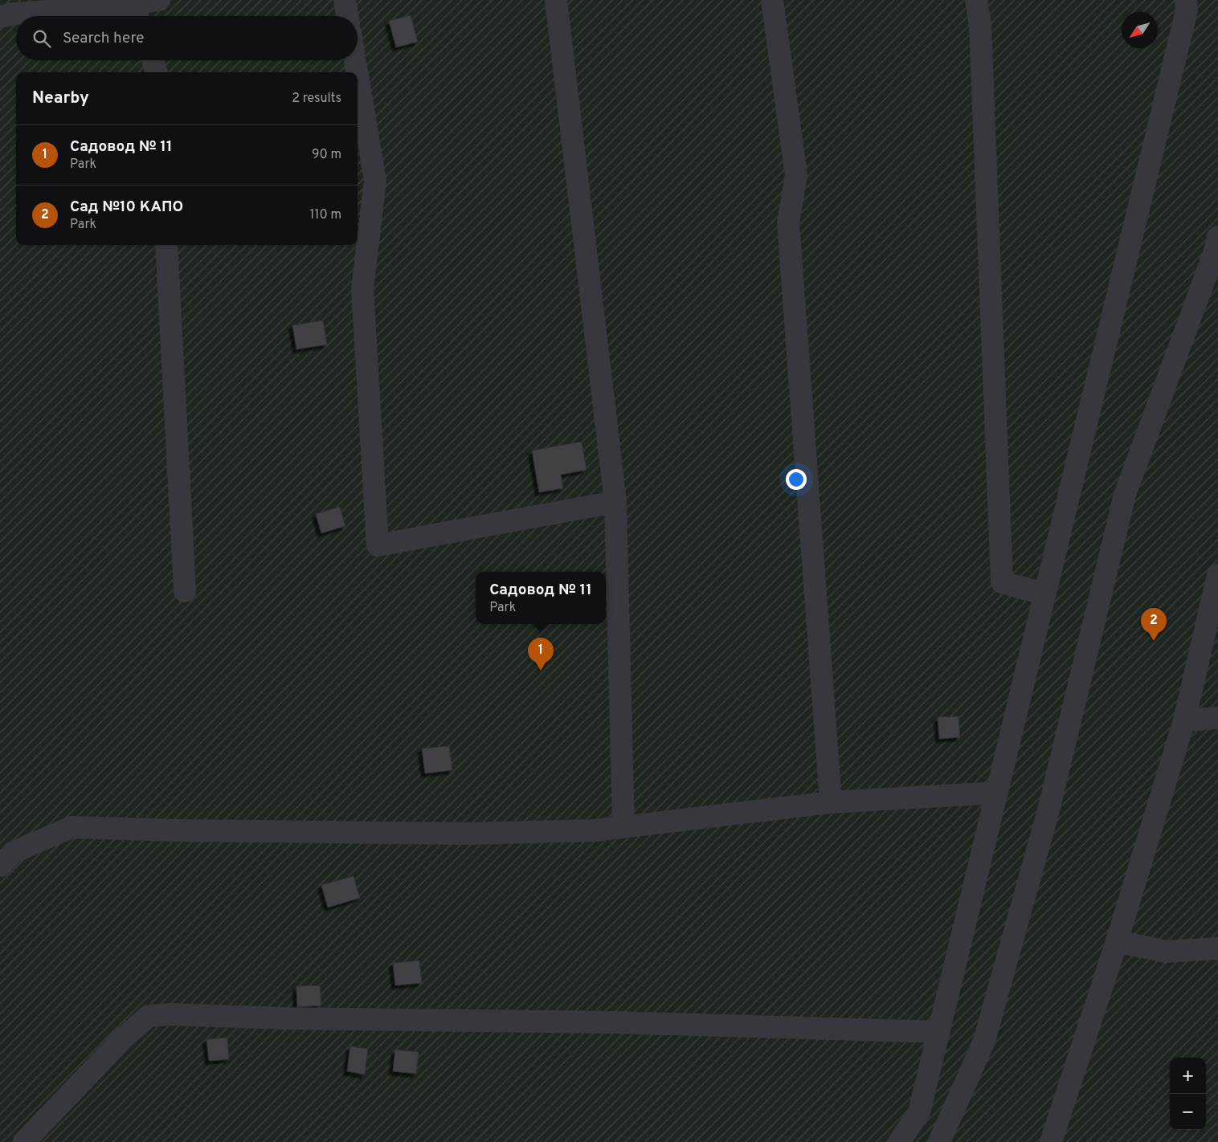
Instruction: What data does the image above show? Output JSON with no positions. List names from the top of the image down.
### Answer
{
  "north": "bottom left",
  "page": {
    "search": "Search here",
    "heading": ["Nearby", "2 results"],
    "list": [
      {
        "mark": "1",
        "name": "Садовод № 11",
        "note": "Park",
        "value": "90 m"
      },
      {
        "mark": "2",
        "name": "Сад №10 КАПО",
        "note": "Park",
        "value": "110 m"
      }
    ],
    "popup": ["Садовод № 11", "Park"],
    "pins": ["2", "1"],
    "map_buttons": ["+", "−"]
  }
}
